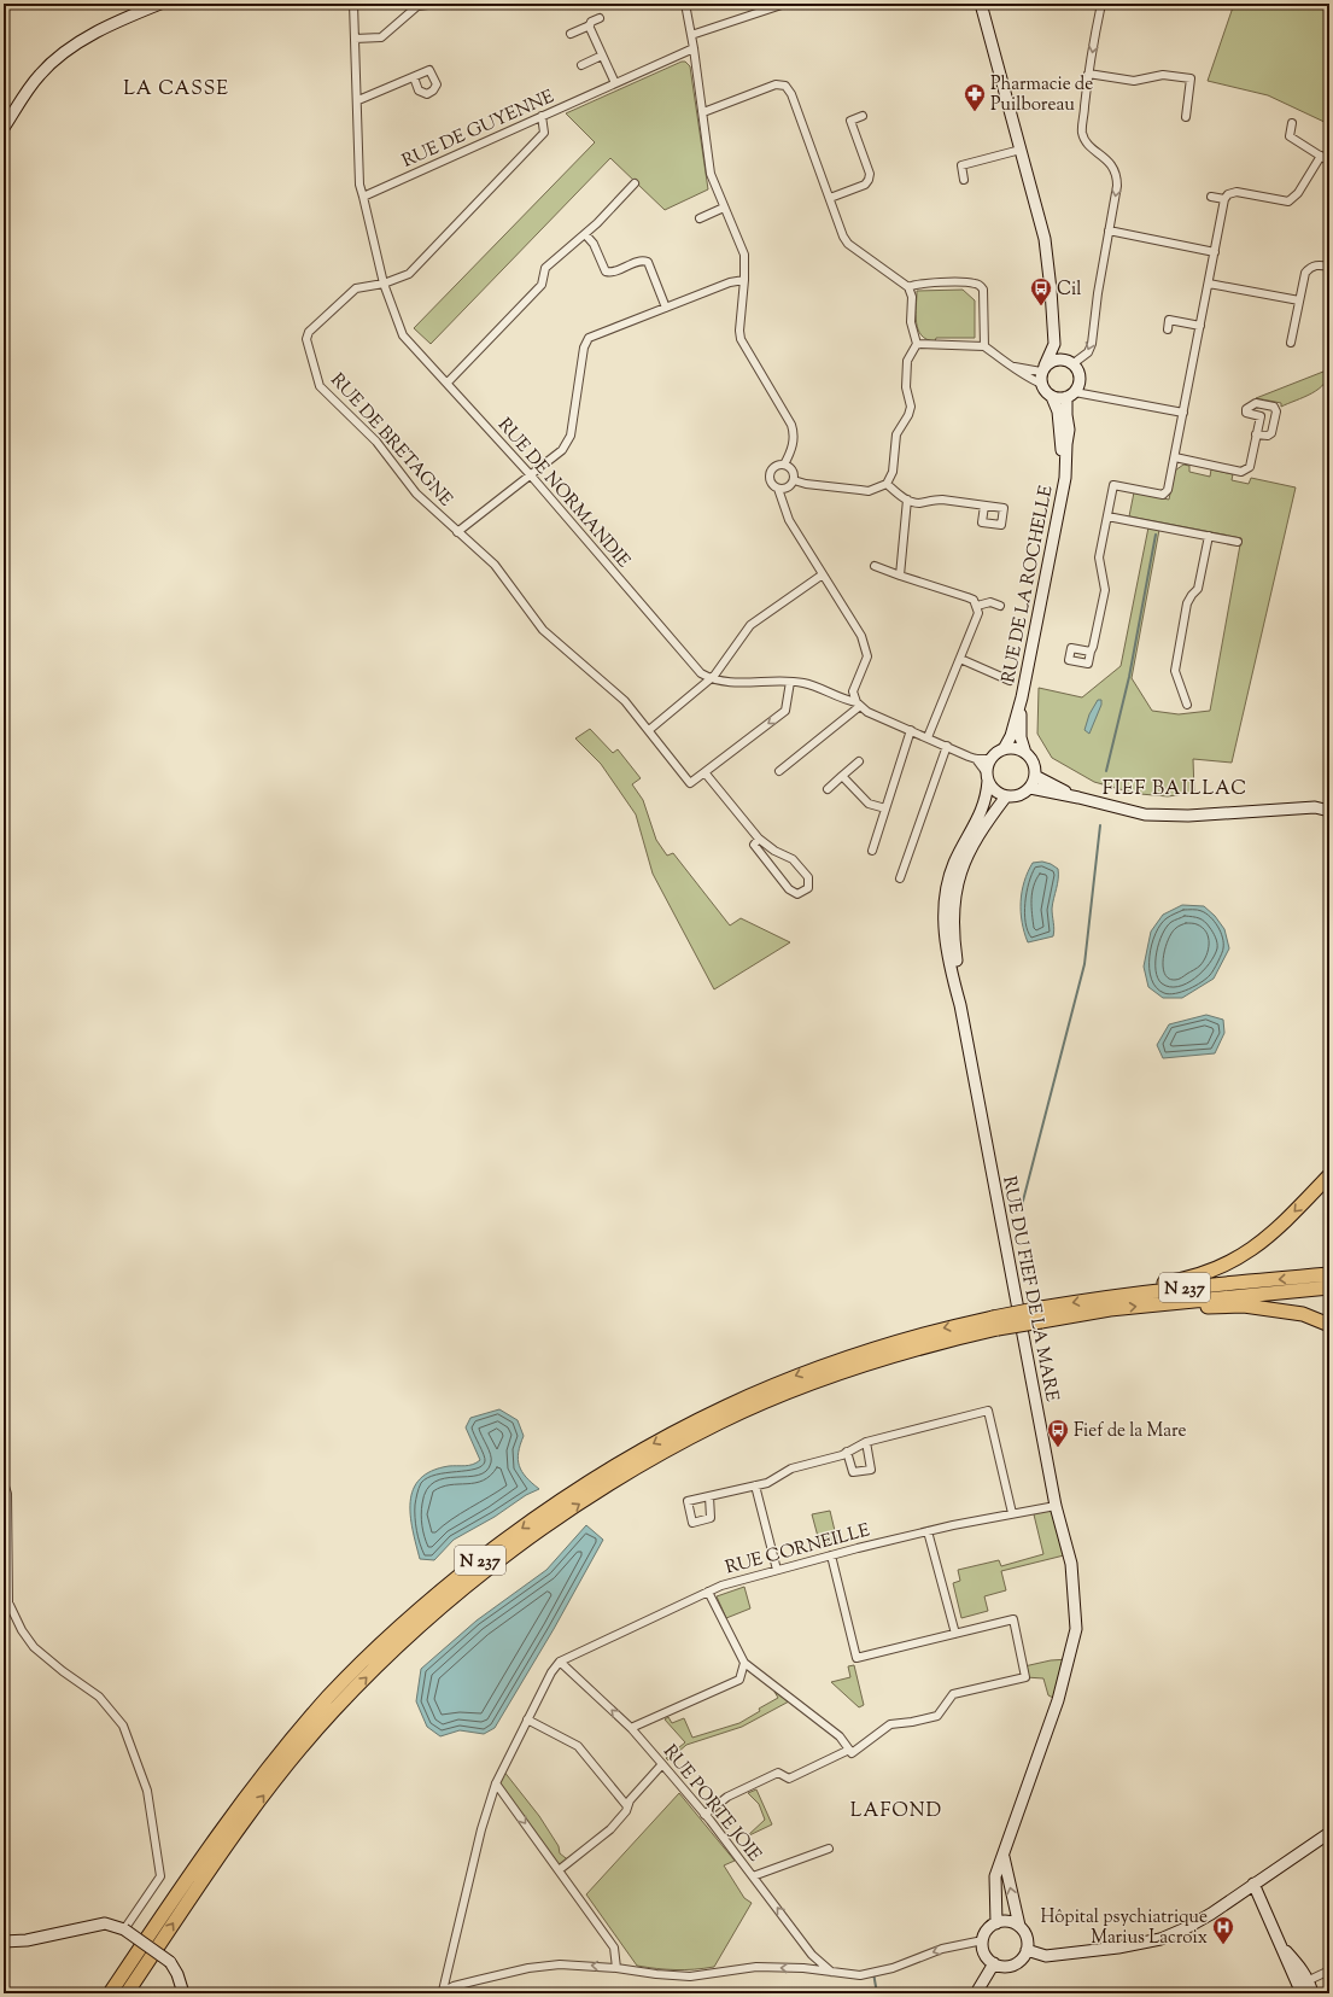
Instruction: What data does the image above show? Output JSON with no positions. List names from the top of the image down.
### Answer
{
  "streets": {
    "highway": ["N 237"],
    "main road": ["RUE DE LA ROCHELLE", "RUE DU FIEF DE LA MARE"],
    "street": [
      "RUE DE GUYENNE",
      "RUE DE BRETAGNE",
      "RUE DE NORMANDIE",
      "RUE CORNEILLE",
      "RUE PORTE JOIE"
    ]
  },
  "crossings": [
    ["RUE DE GUYENNE", "RUE DE BRETAGNE"],
    ["RUE DE GUYENNE", "RUE DE NORMANDIE"],
    ["RUE DE BRETAGNE", "RUE DE NORMANDIE"],
    ["RUE DE LA ROCHELLE", "RUE DU FIEF DE LA MARE"],
    ["RUE DU FIEF DE LA MARE", "RUE CORNEILLE"],
    ["RUE CORNEILLE", "RUE PORTE JOIE"]
  ],
  "districts": ["LA CASSE", "FIEF BAILLAC", "LAFOND"],
  "places": {
    "pharmacy": ["Pharmacie de Puilboreau"],
    "bus stop": ["Cil", "Fief de la Mare"],
    "hospital": ["Hôpital psychiatrique Marius Lacroix"]
  }
}
